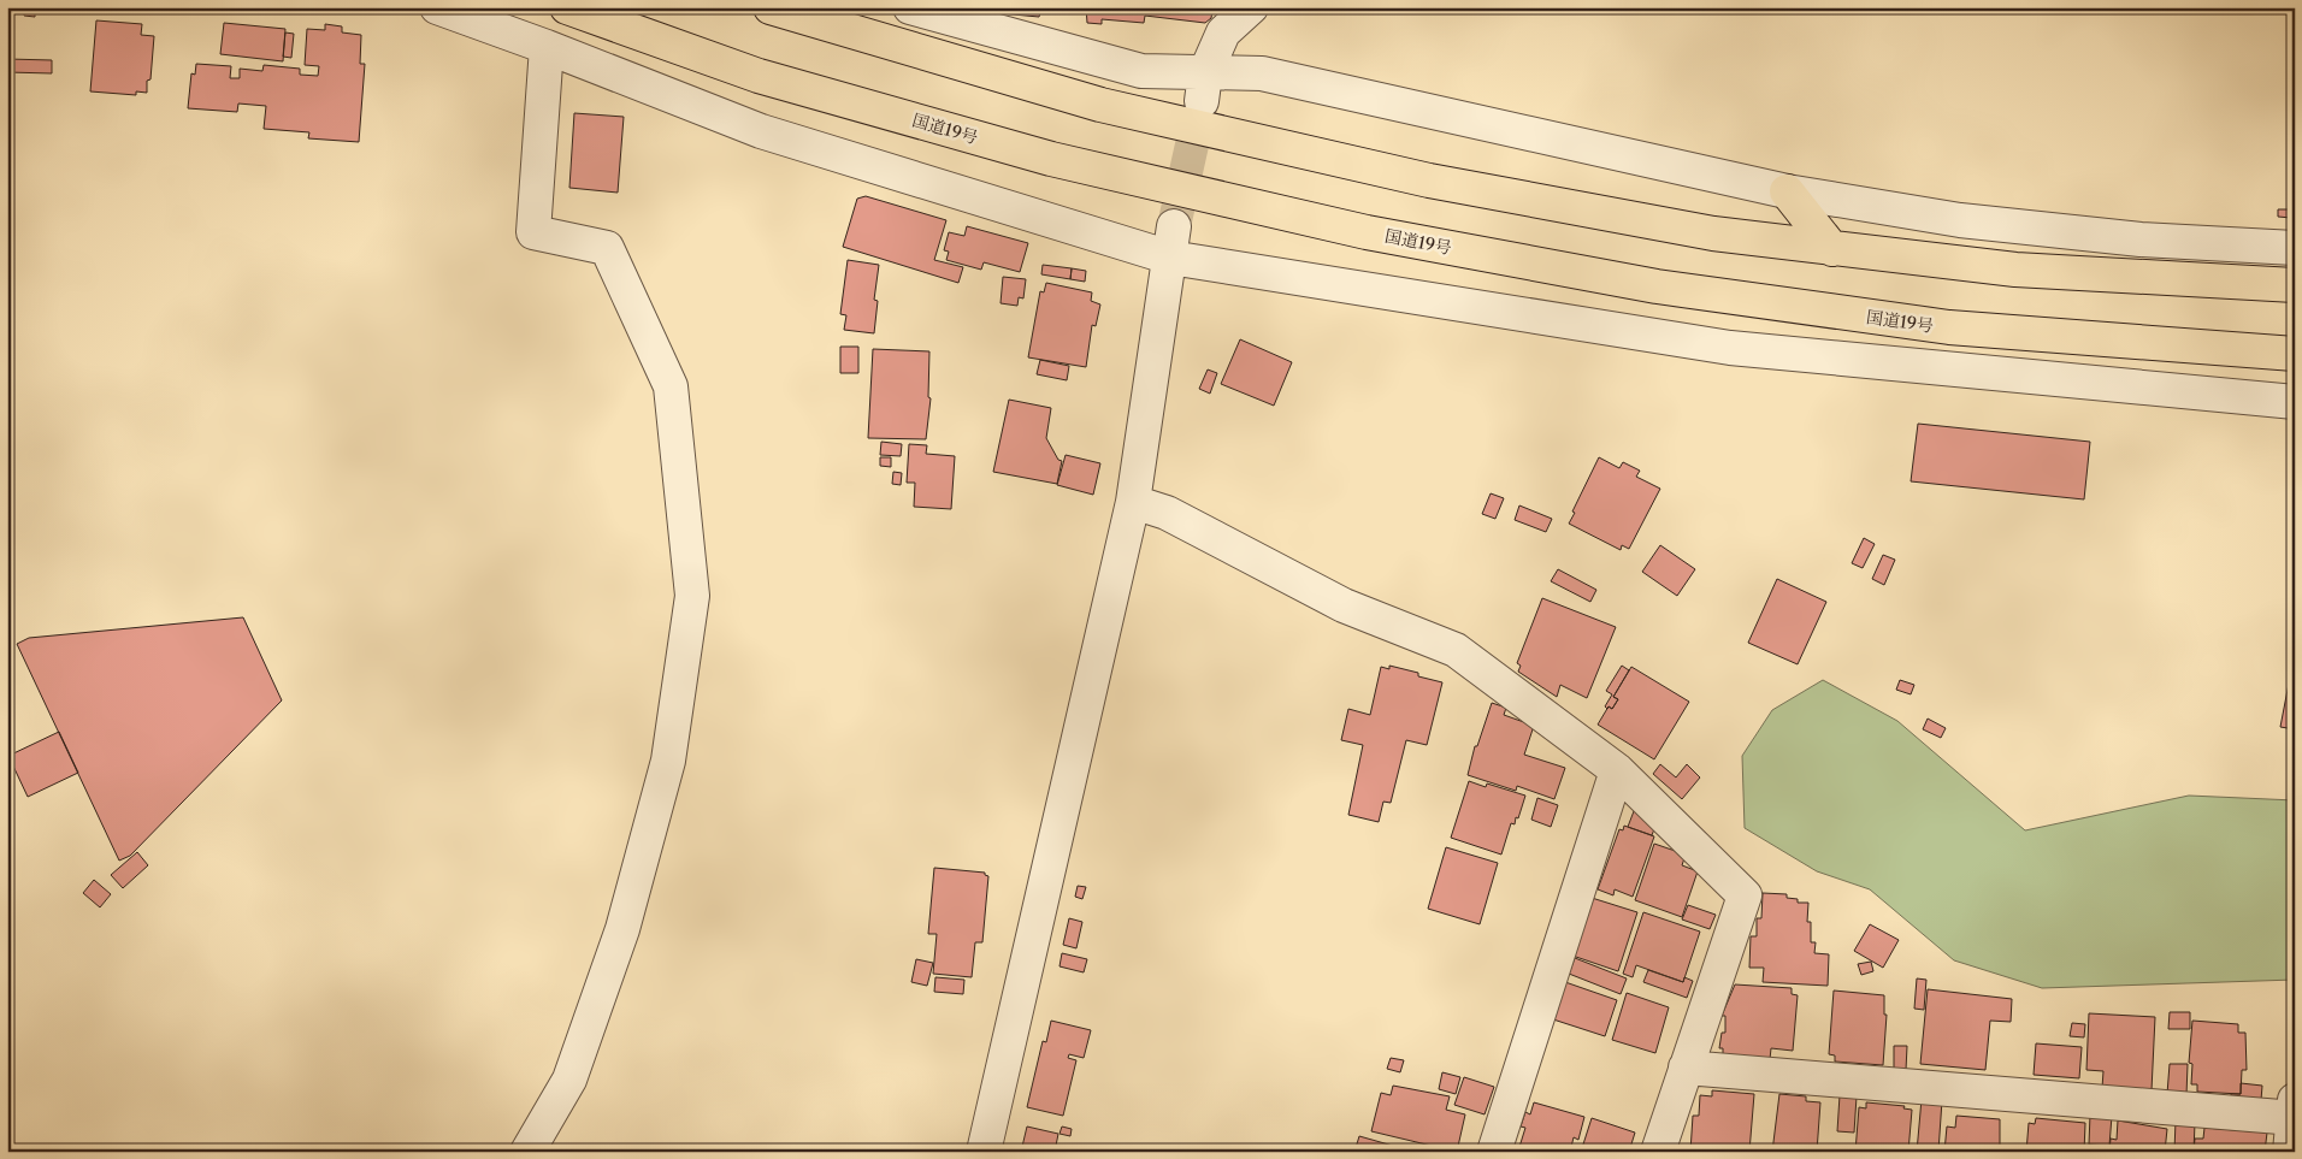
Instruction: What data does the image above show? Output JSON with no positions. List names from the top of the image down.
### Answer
{
  "streets": {
    "highway": ["国道19号"]
  }
}
